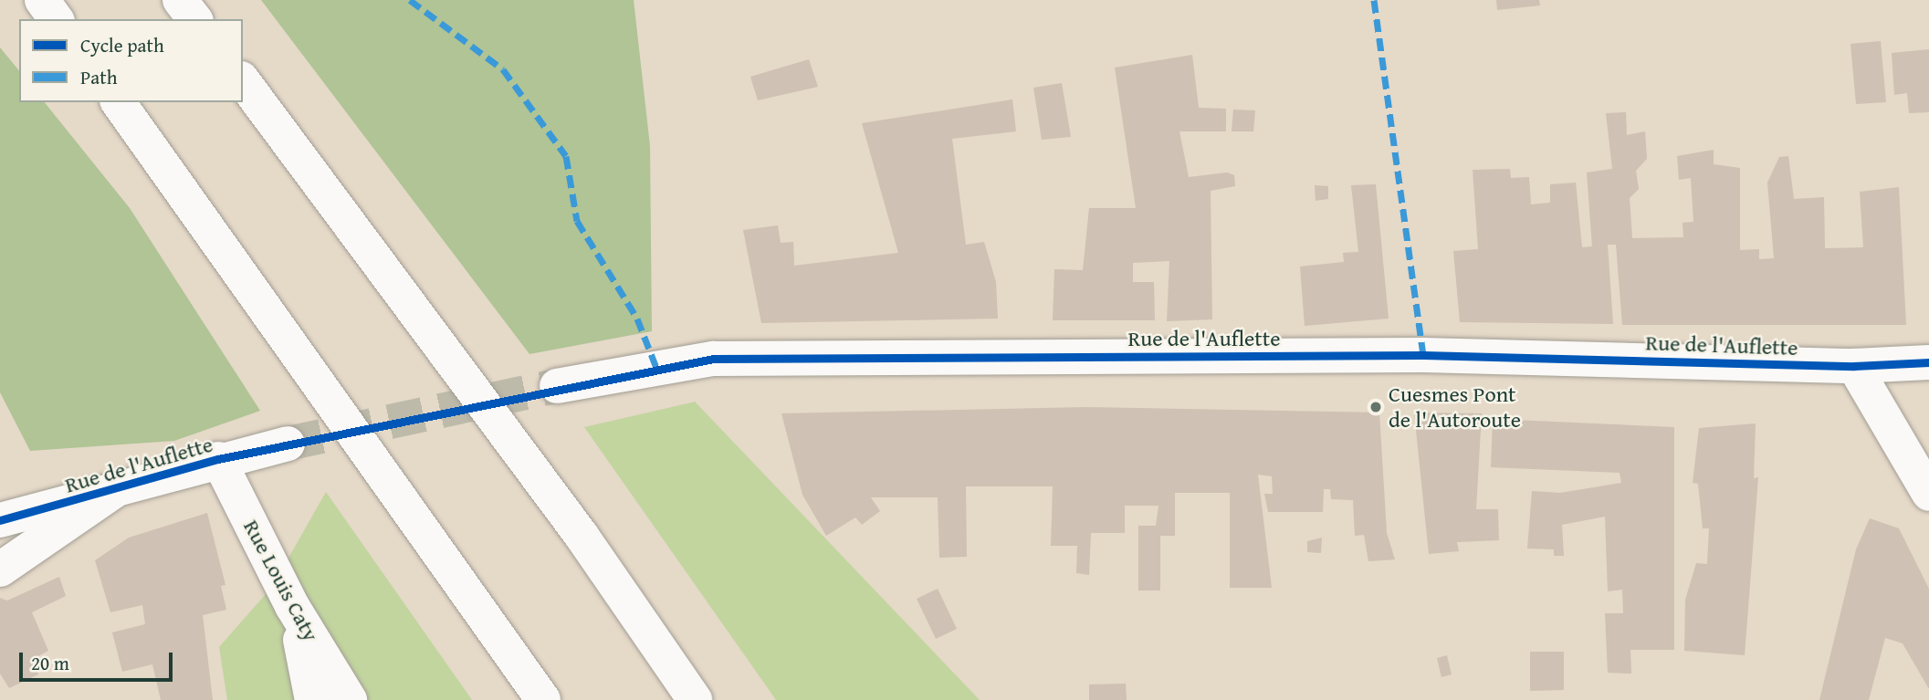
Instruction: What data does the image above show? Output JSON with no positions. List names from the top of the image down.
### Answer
{
  "streets": {
    "main road": ["Rue de l'Auflette", "Rue Louis Caty"]
  },
  "crossings": [
    ["Rue de l'Auflette", "Rue Louis Caty"]
  ],
  "places": ["Cuesmes Pont de l'Autoroute"],
  "legend": ["Cycle path", "Path"],
  "scale_bar": "20 m"
}
